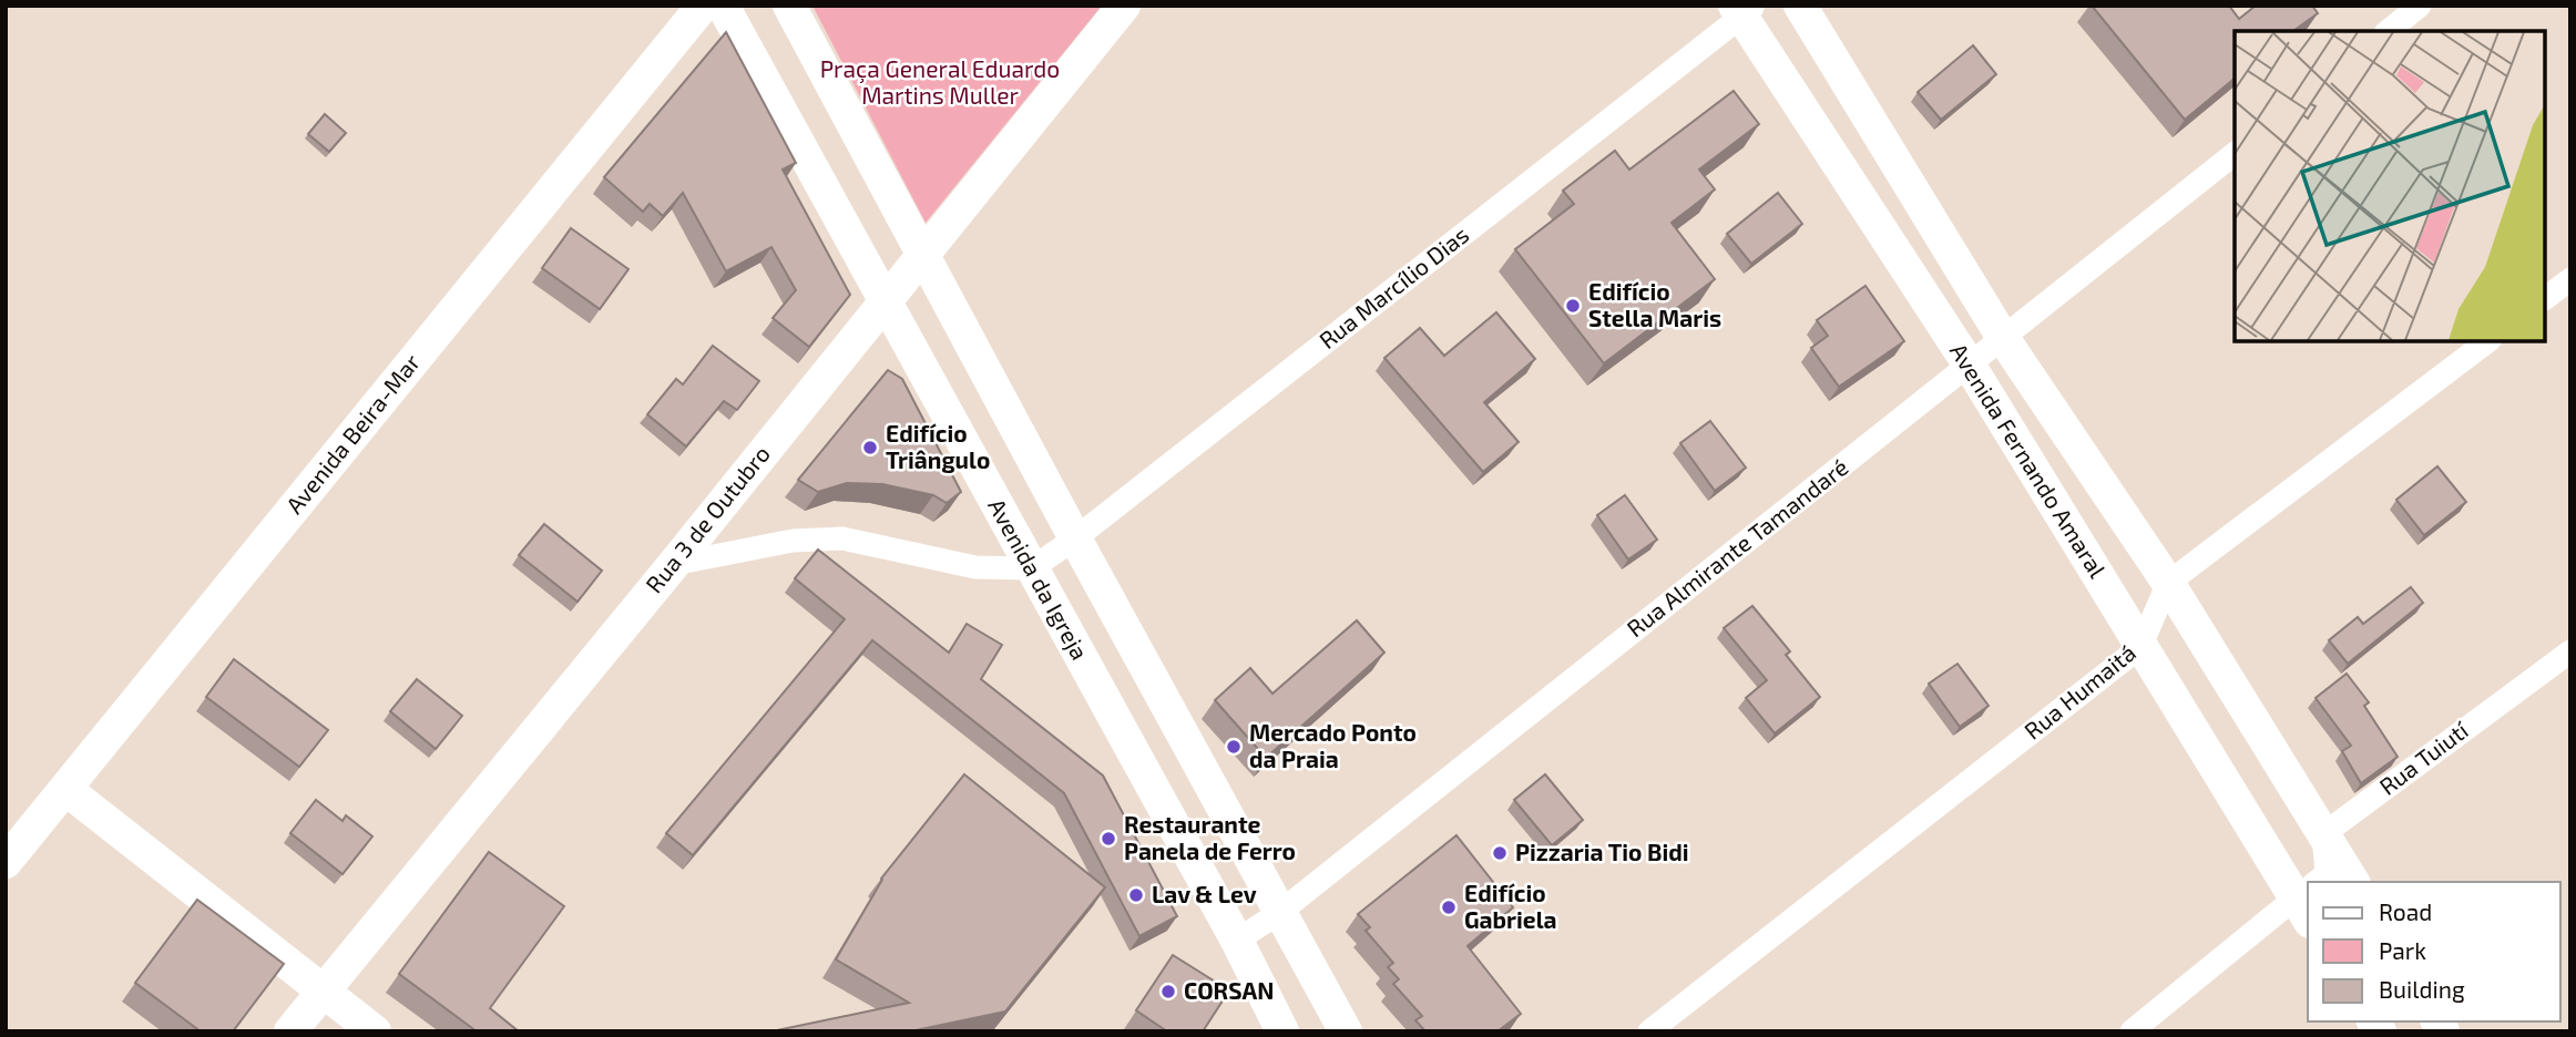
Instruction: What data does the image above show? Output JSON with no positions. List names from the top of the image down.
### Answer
{
  "streets": {
    "street": [
      "Rua Marcílio Dias",
      "Avenida Beira-Mar",
      "Avenida Fernando Amaral",
      "Rua 3 de Outubro",
      "Rua Almirante Tamandaré",
      "Avenida da Igreja",
      "Rua Humaitá",
      "Rua Tuiutí"
    ]
  },
  "crossings": [
    ["Rua Marcílio Dias", "Avenida Fernando Amaral"],
    ["Rua Marcílio Dias", "Avenida da Igreja"],
    ["Avenida Fernando Amaral", "Rua Almirante Tamandaré"],
    ["Avenida Fernando Amaral", "Rua Humaitá"],
    ["Avenida Fernando Amaral", "Rua Tuiutí"],
    ["Rua 3 de Outubro", "Avenida da Igreja"],
    ["Rua Almirante Tamandaré", "Avenida da Igreja"]
  ],
  "parks": ["Praça General Eduardo Martins Muller"],
  "places": [
    "Edifício Stella Maris",
    "Edifício Triângulo",
    "Mercado Ponto da Praia",
    "Restaurante Panela de Ferro",
    "Pizzaria Tio Bidi",
    "Lav & Lev",
    "Edifício Gabriela",
    "CORSAN"
  ],
  "legend": ["Road", "Park", "Building"]
}
